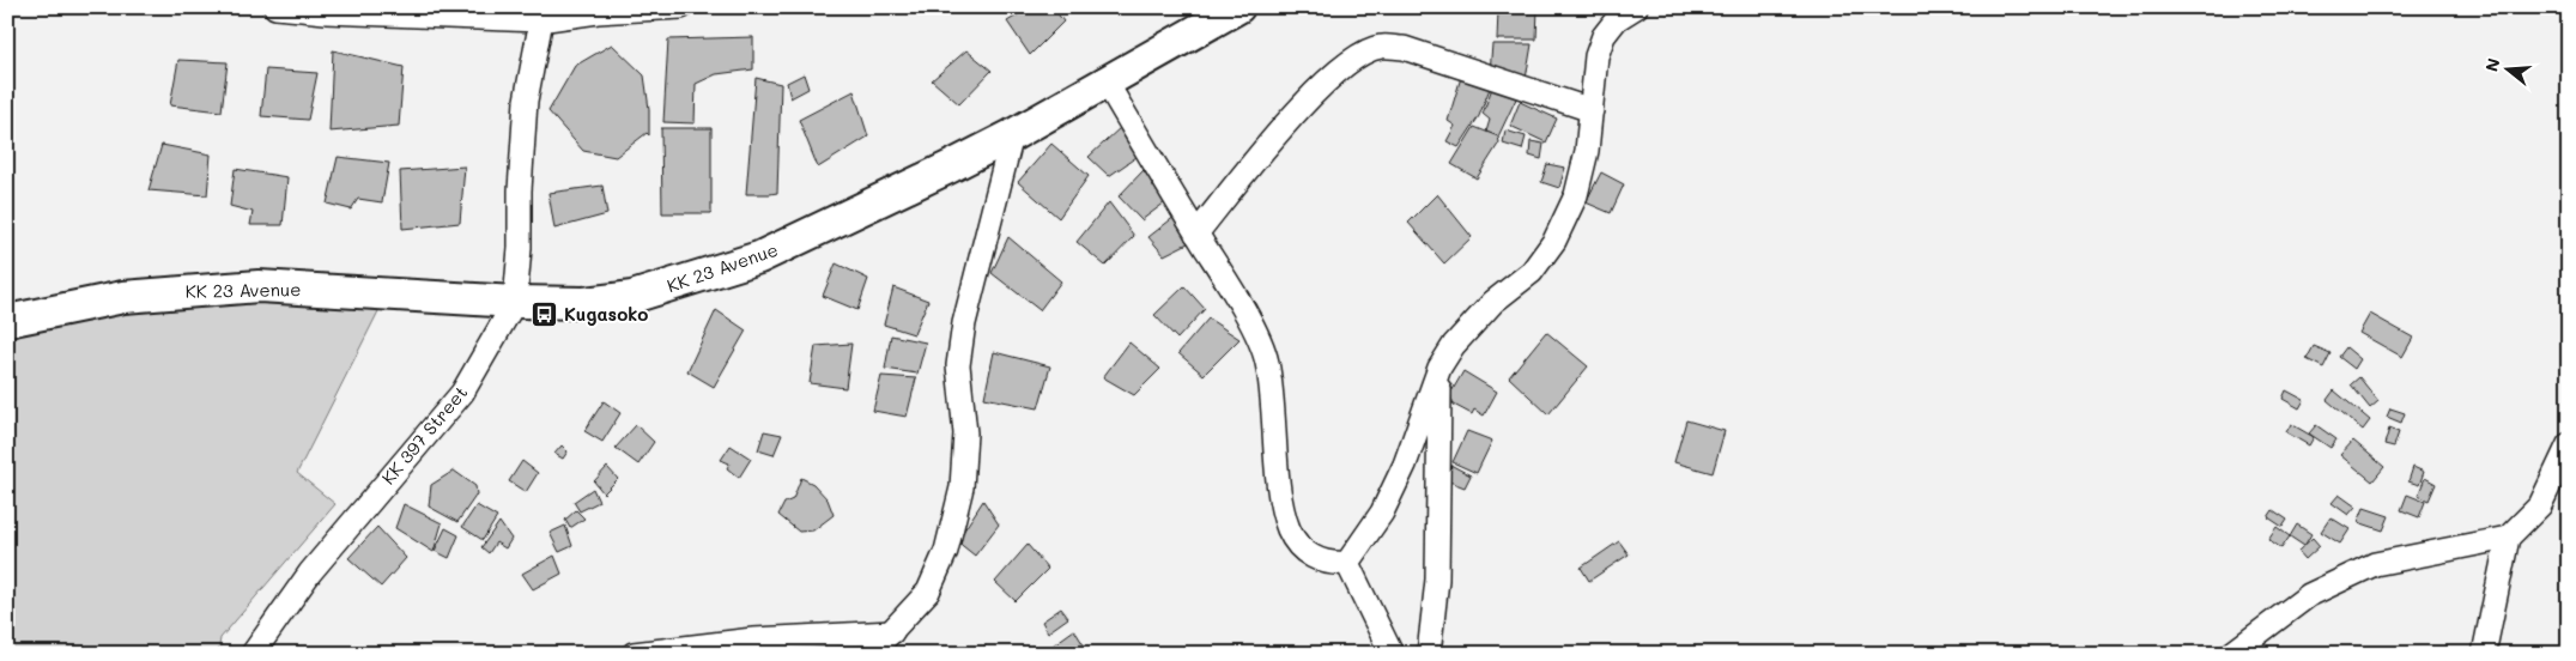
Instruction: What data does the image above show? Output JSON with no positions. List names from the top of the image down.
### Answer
{
  "streets": {
    "main road": ["KK 23 Avenue"],
    "street": ["KK 397 Street"]
  },
  "crossings": [
    ["KK 23 Avenue", "KK 397 Street"]
  ],
  "places": {
    "bus stop": ["Kugasoko"]
  },
  "north": "left"
}
